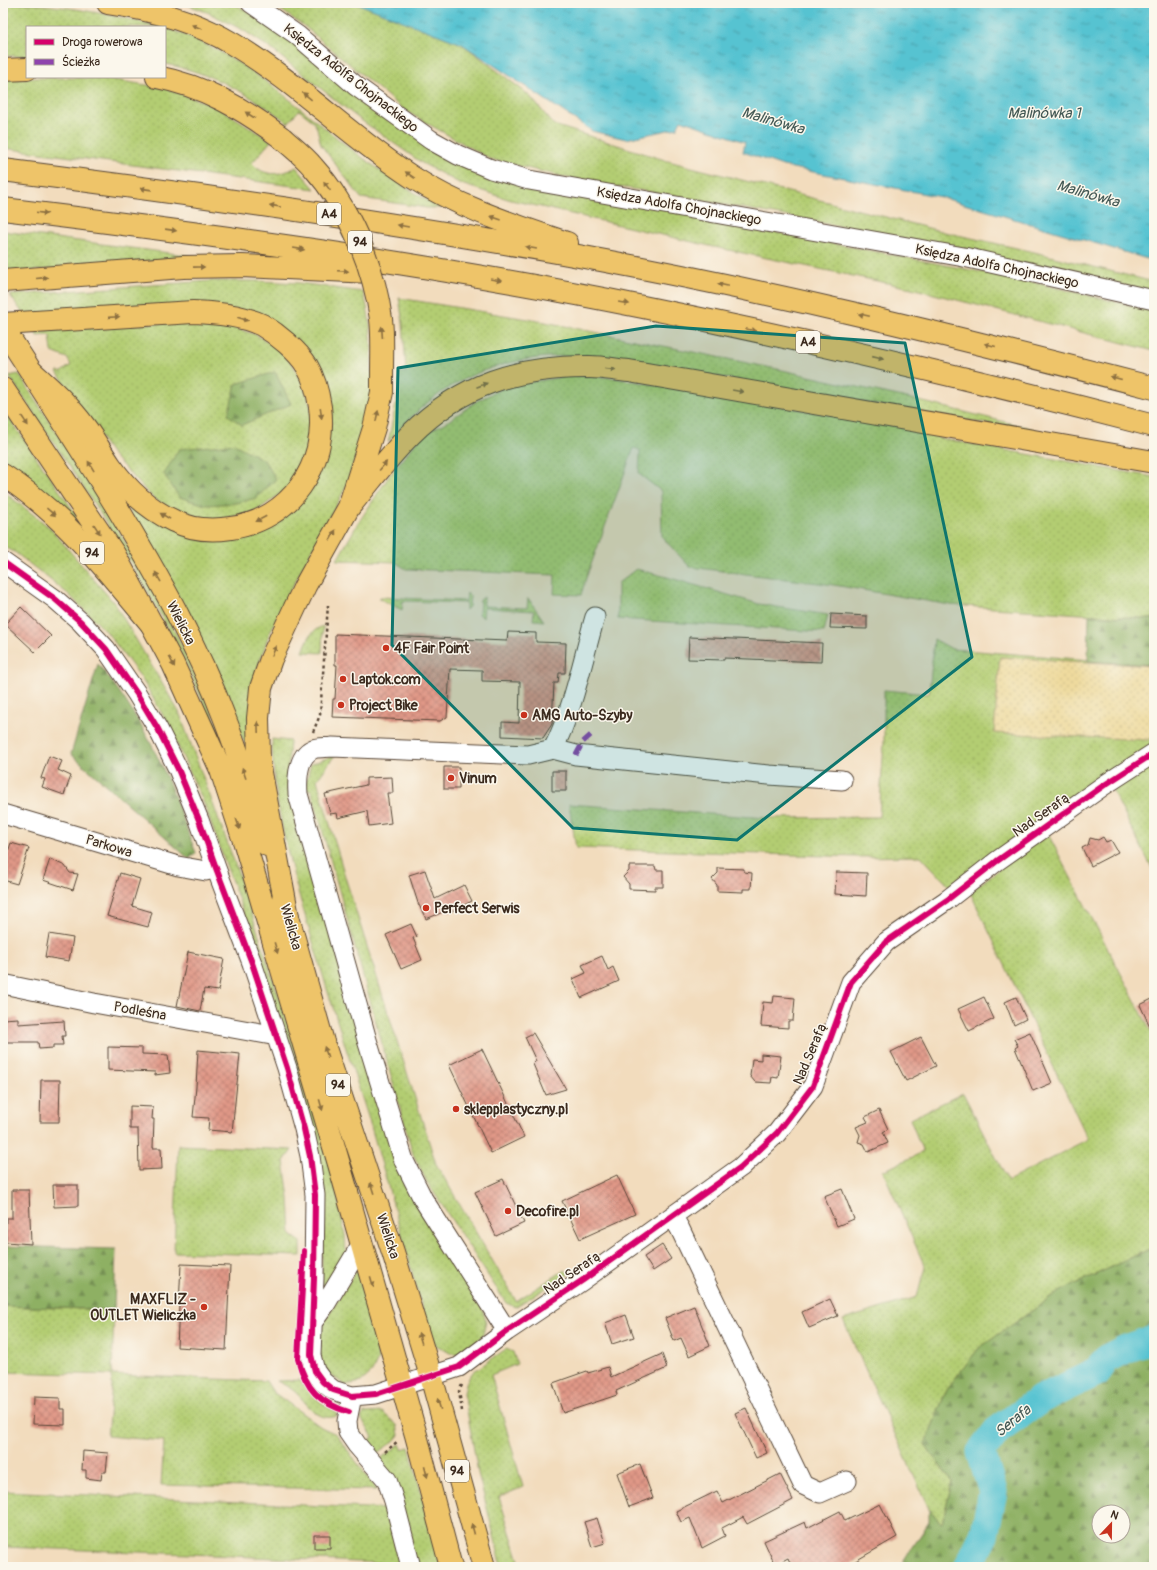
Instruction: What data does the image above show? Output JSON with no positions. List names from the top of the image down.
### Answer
{
  "streets": {
    "main road": ["A4", "94", "Wielicka"],
    "street": [
      "Księdza Adolfa Chojnackiego",
      "Nad Serafą",
      "Parkowa",
      "Podleśna"
    ]
  },
  "crossings": [
    ["94", "Wielicka"],
    ["Wielicka", "Nad Serafą"]
  ],
  "water": ["Malinówka 1", "Malinówka", "Serafa"],
  "places": [
    "4F Fair Point",
    "Laptok.com",
    "Project Bike",
    "AMG Auto-Szyby",
    "Vinum",
    "Perfect Serwis",
    "sklepplastyczny.pl",
    "Decofire.pl",
    "MAXFLIZ - OUTLET Wieliczka"
  ],
  "legend": ["Droga rowerowa", "Ścieżka"],
  "north": "top"
}
